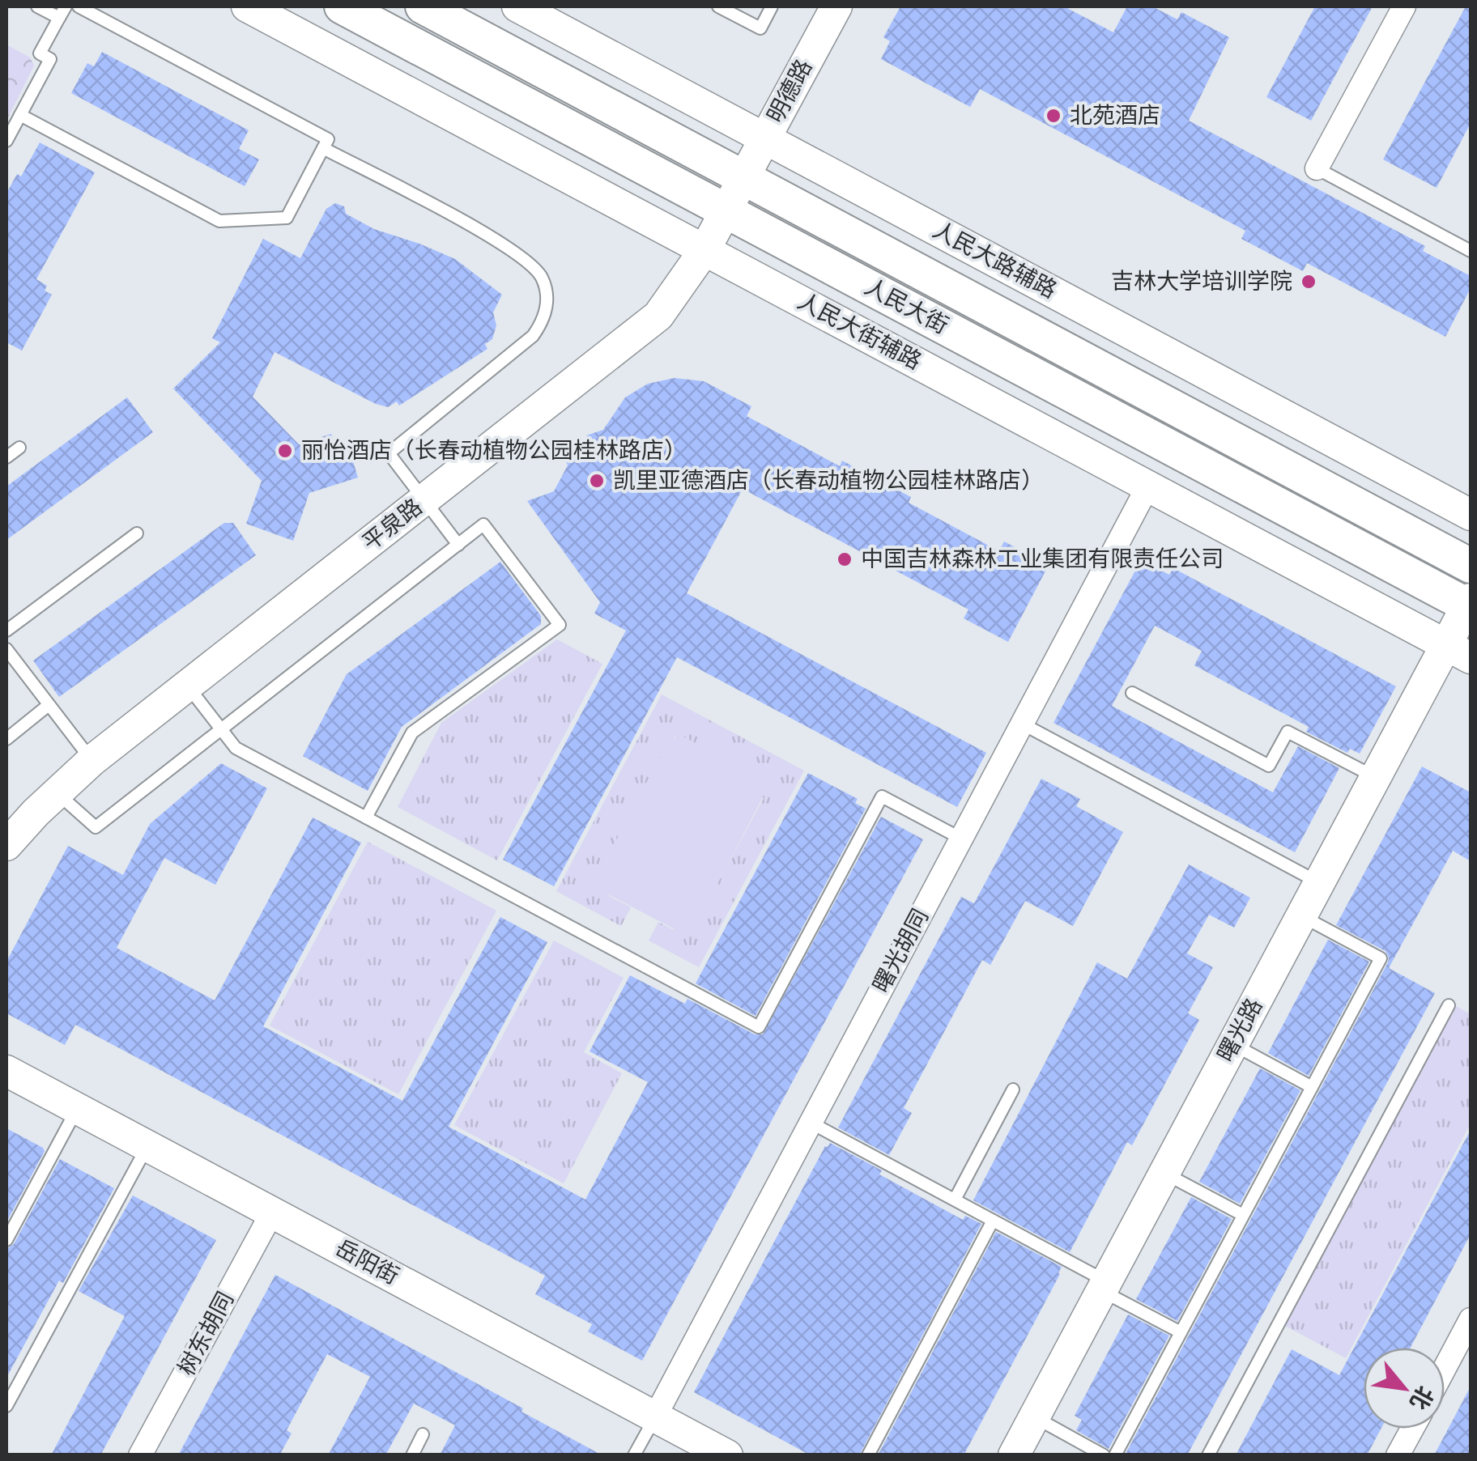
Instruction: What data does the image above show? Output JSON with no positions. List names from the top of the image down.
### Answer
{
  "streets": {
    "main road": ["人民大街"],
    "street": [
      "明德路",
      "人民大路辅路",
      "人民大街辅路",
      "平泉路",
      "曙光胡同",
      "曙光路",
      "岳阳街",
      "树东胡同"
    ]
  },
  "crossings": [
    ["明德路", "人民大路辅路"],
    ["明德路", "人民大街"],
    ["明德路", "平泉路"],
    ["人民大街", "平泉路"],
    ["人民大街", "曙光路"],
    ["人民大街辅路", "平泉路"],
    ["人民大街辅路", "曙光胡同"],
    ["人民大街辅路", "曙光路"],
    ["曙光胡同", "岳阳街"],
    ["岳阳街", "树东胡同"]
  ],
  "places": [
    "北苑酒店",
    "吉林大学培训学院",
    "丽怡酒店（长春动植物公园桂林路店）",
    "凯里亚德酒店（长春动植物公园桂林路店）",
    "中国吉林森林工业集团有限责任公司"
  ],
  "north": "bottom right"
}
